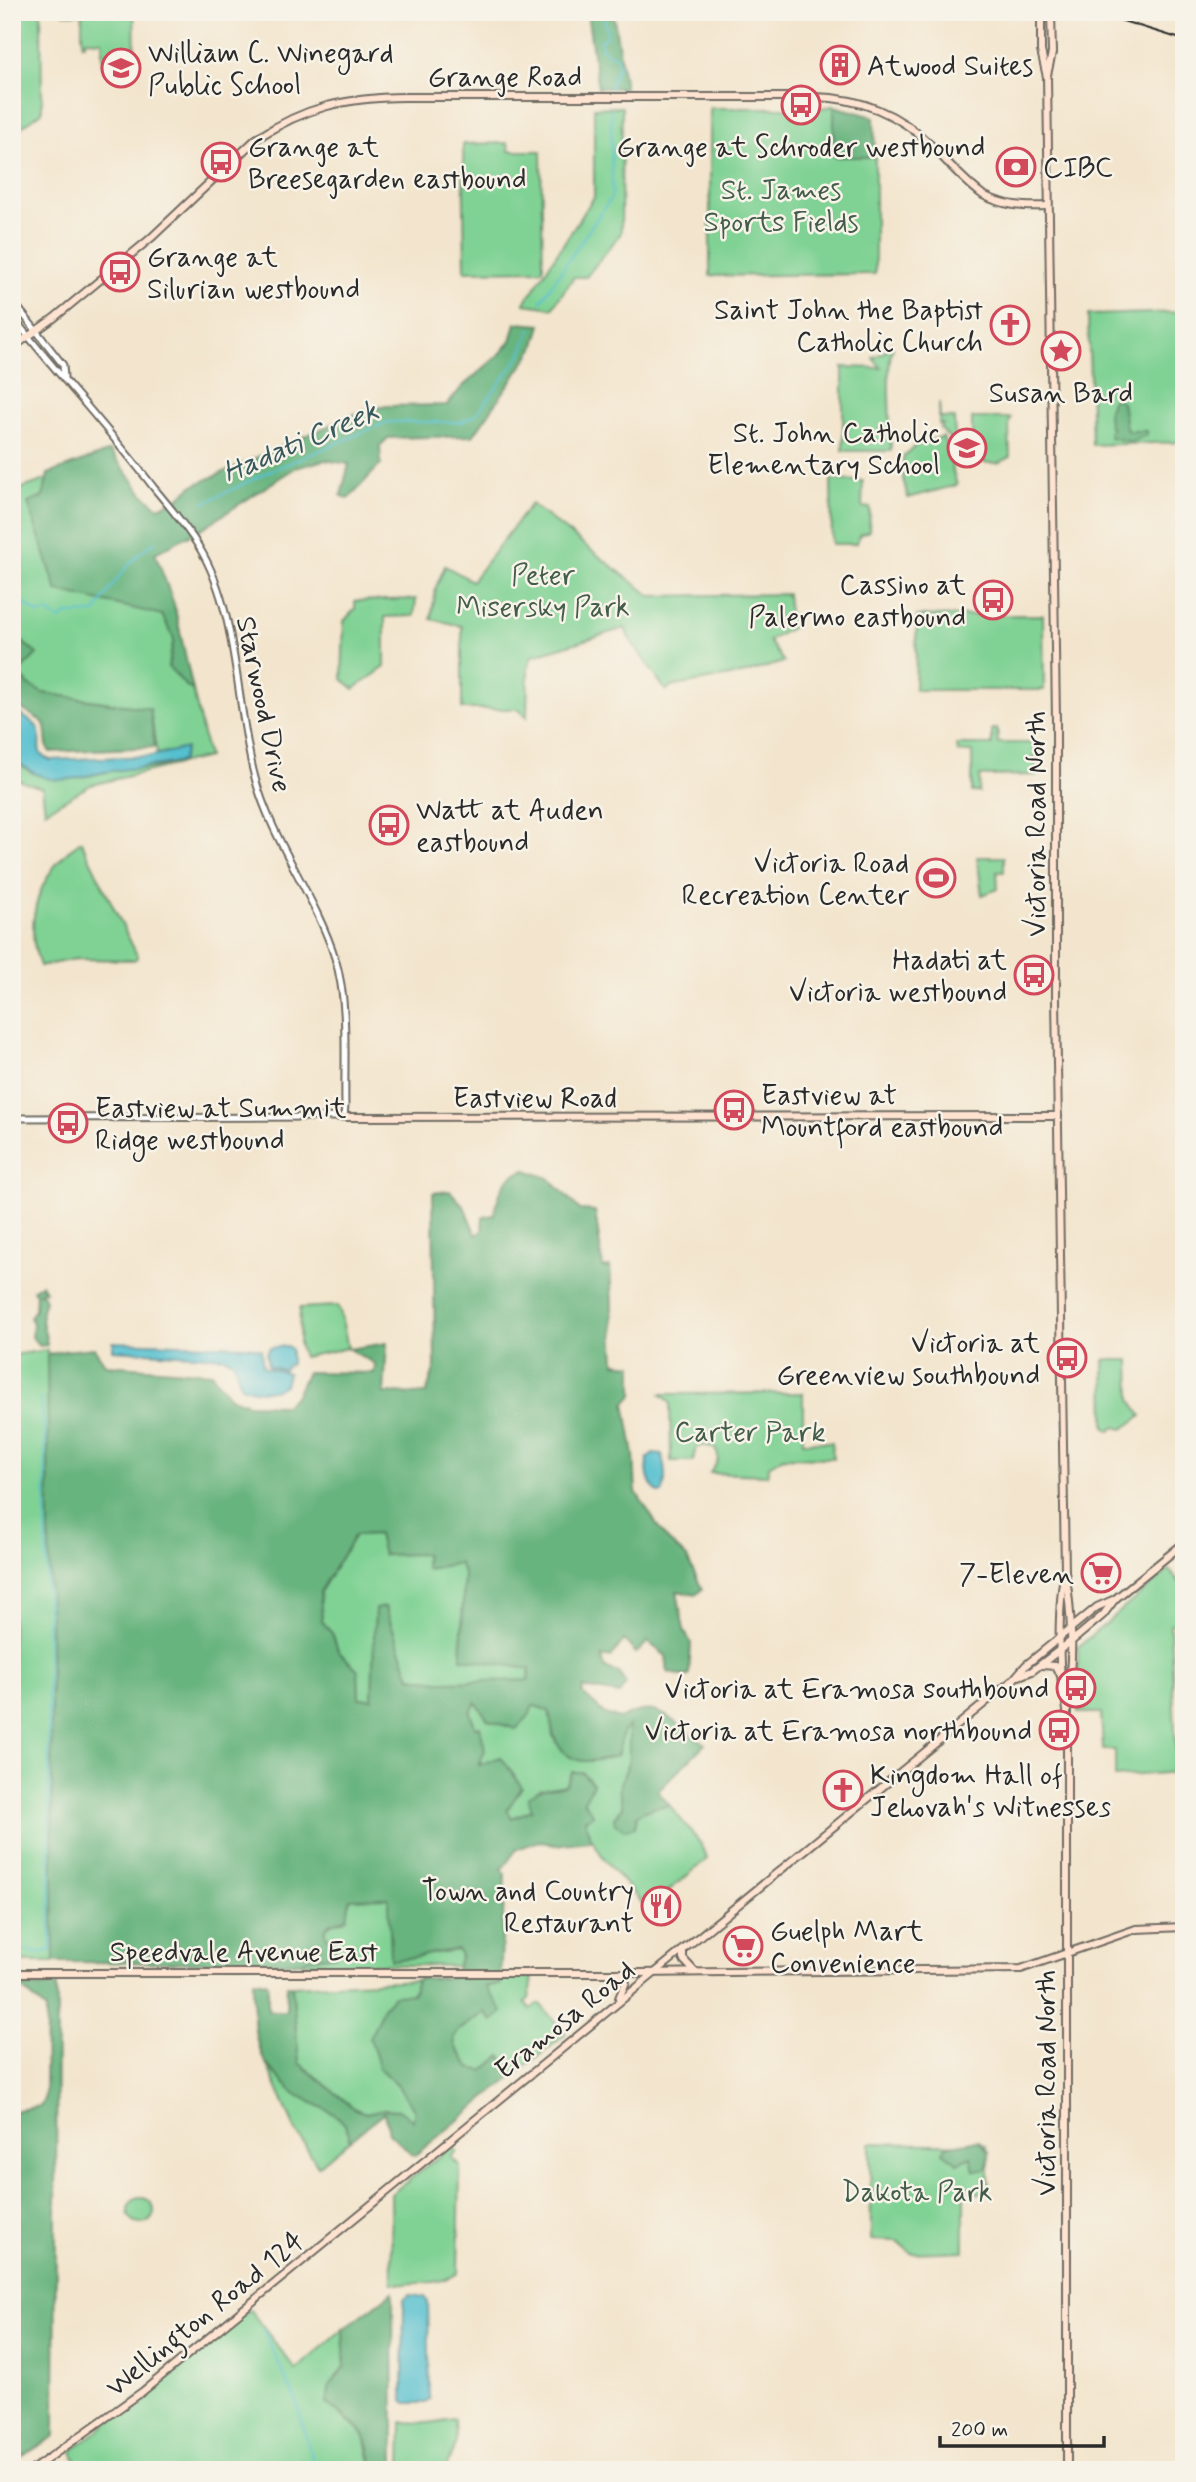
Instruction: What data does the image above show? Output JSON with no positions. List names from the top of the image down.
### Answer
{
  "streets": {
    "main road": [
      "Grange Road",
      "Victoria Road North",
      "Eastview Road",
      "Speedvale Avenue East",
      "Eramosa Road",
      "Wellington Road 124"
    ],
    "street": ["Starwood Drive"]
  },
  "crossings": [
    ["Grange Road", "Starwood Drive"],
    ["Grange Road", "Victoria Road North"],
    ["Starwood Drive", "Eastview Road"],
    ["Victoria Road North", "Eastview Road"],
    ["Victoria Road North", "Speedvale Avenue East"],
    ["Victoria Road North", "Eramosa Road"],
    ["Speedvale Avenue East", "Eramosa Road"],
    ["Eramosa Road", "Wellington Road 124"]
  ],
  "water": ["Hadati Creek"],
  "parks": [
    "St. James Sports Fields",
    "Peter Misersky Park",
    "Carter Park",
    "Dakota Park"
  ],
  "places": {
    "building": ["Atwood Suites"],
    "school or university": ["William C. Winegard Public School", "St. John Catholic Elementary School"],
    "bus stop": [
      "Grange at Schroder westbound",
      "Grange at Breesegarden eastbound",
      "Grange at Silurian westbound",
      "Cassino at Palermo eastbound",
      "Watt at Auden eastbound",
      "Hadati at Victoria westbound",
      "Eastview at Mountford eastbound",
      "Eastview at Summit Ridge westbound",
      "Victoria at Greenview southbound",
      "Victoria at Eramosa southbound",
      "Victoria at Eramosa northbound"
    ],
    "bank": ["CIBC"],
    "church": ["Saint John the Baptist Catholic Church", "Kingdom Hall of Jehovah's Witnesses"],
    "place": ["Susan Bard"],
    "sports": ["Victoria Road Recreation Center"],
    "supermarket": ["7-Eleven", "Guelph Mart Convenience"],
    "restaurant": ["Town and Country Restaurant"]
  },
  "scale_bar": "200 m"
}
